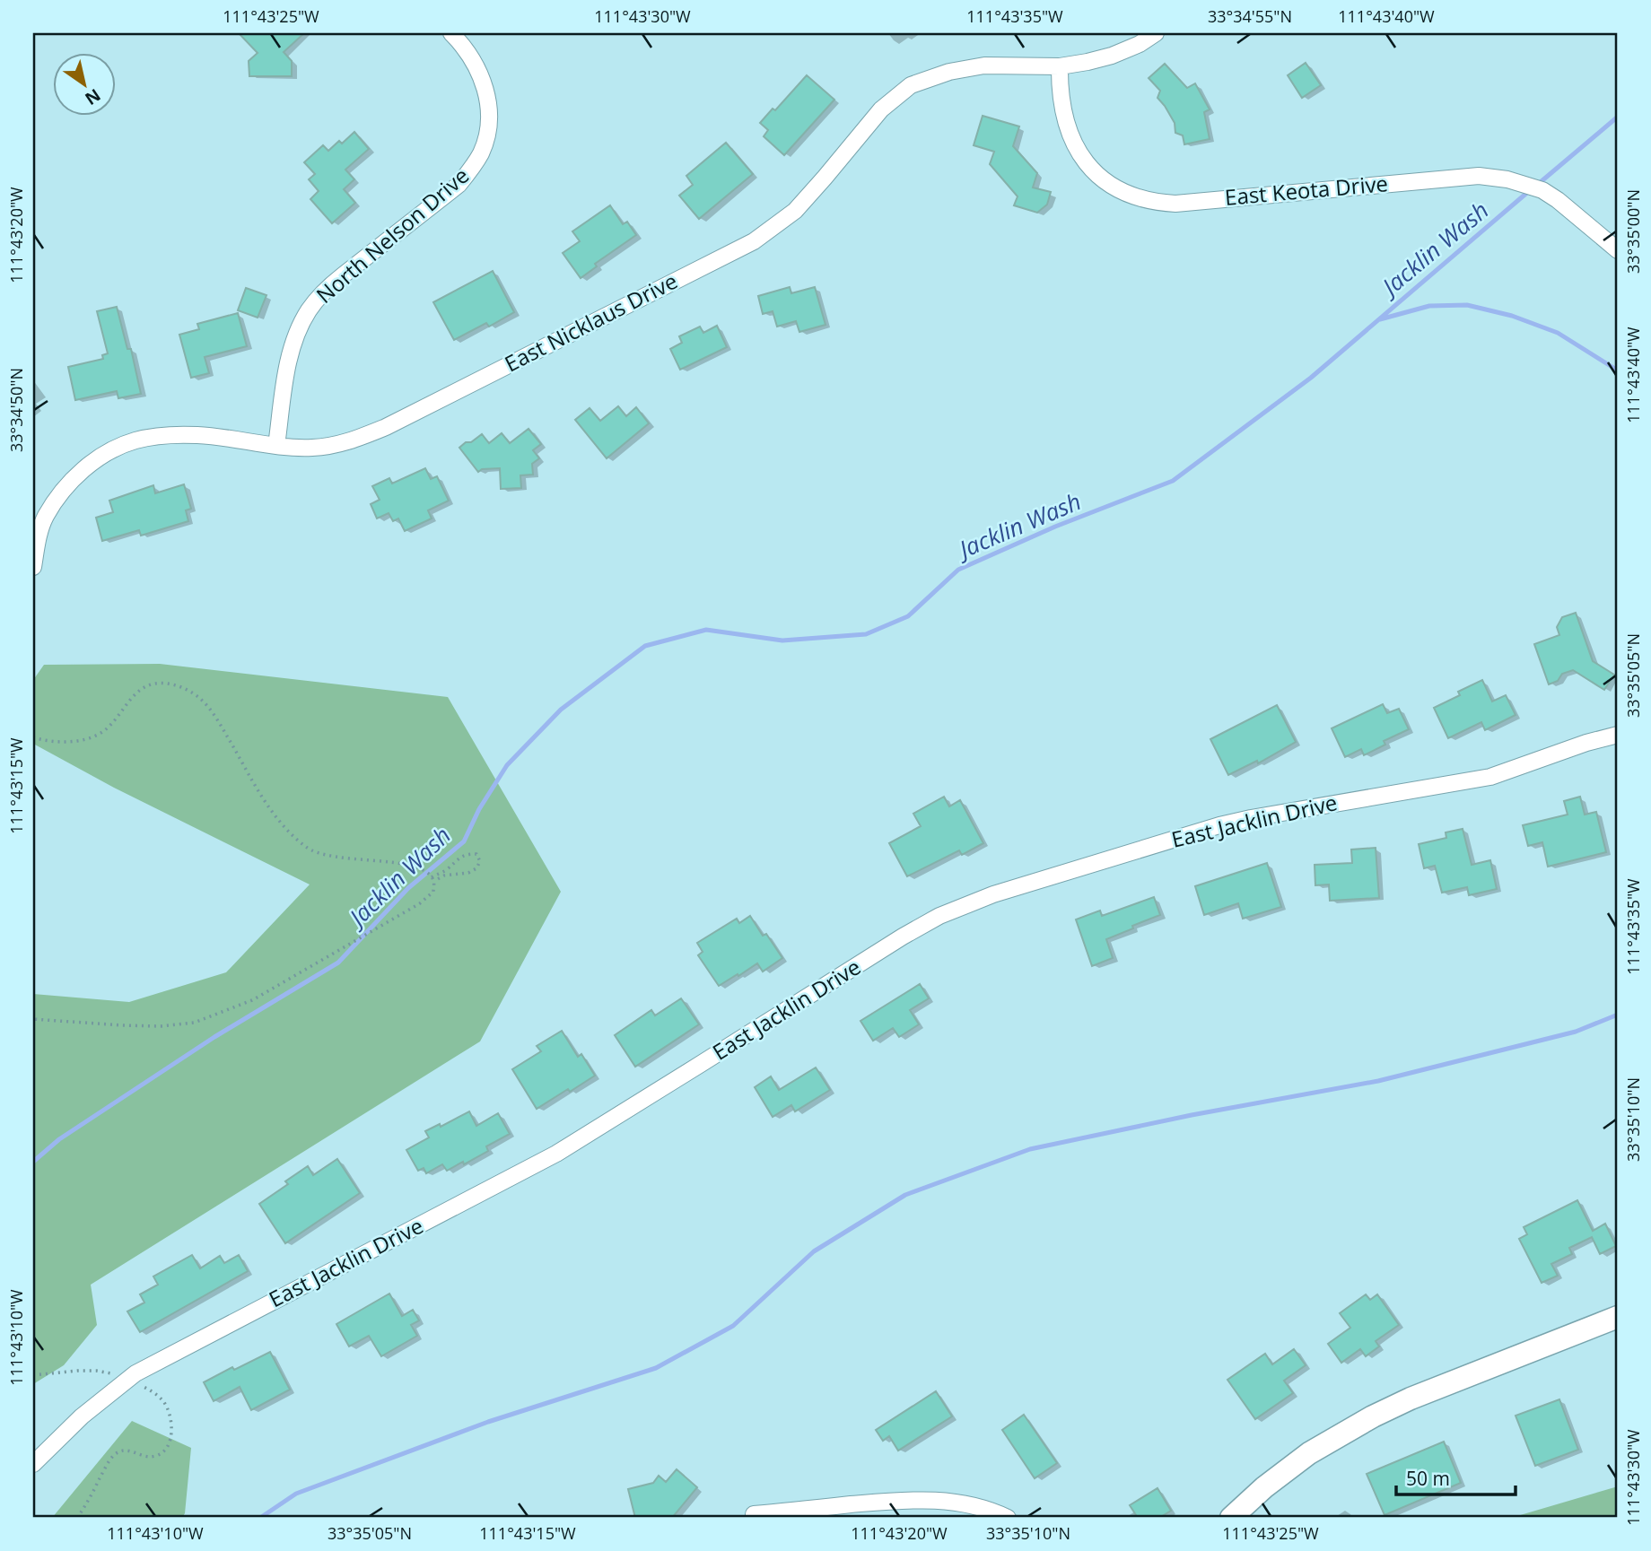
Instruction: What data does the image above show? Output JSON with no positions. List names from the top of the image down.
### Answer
{
  "streets": {
    "street": [
      "East Keota Drive",
      "North Nelson Drive",
      "East Nicklaus Drive",
      "East Jacklin Drive"
    ]
  },
  "crossings": [
    ["East Keota Drive", "East Nicklaus Drive"],
    ["North Nelson Drive", "East Nicklaus Drive"]
  ],
  "water": ["Jacklin Wash"],
  "scale_bar": "50 m",
  "north": "bottom right",
  "coordinates": [
    "111°43'25\"W",
    "111°43'30\"W",
    "111°43'35\"W",
    "33°34'55\"N",
    "111°43'40\"W",
    "33°35'00\"N",
    "111°43'20\"W",
    "33°34'50\"N",
    "33°35'05\"N",
    "111°43'15\"W",
    "33°35'10\"N",
    "111°43'10\"W"
  ]
}
